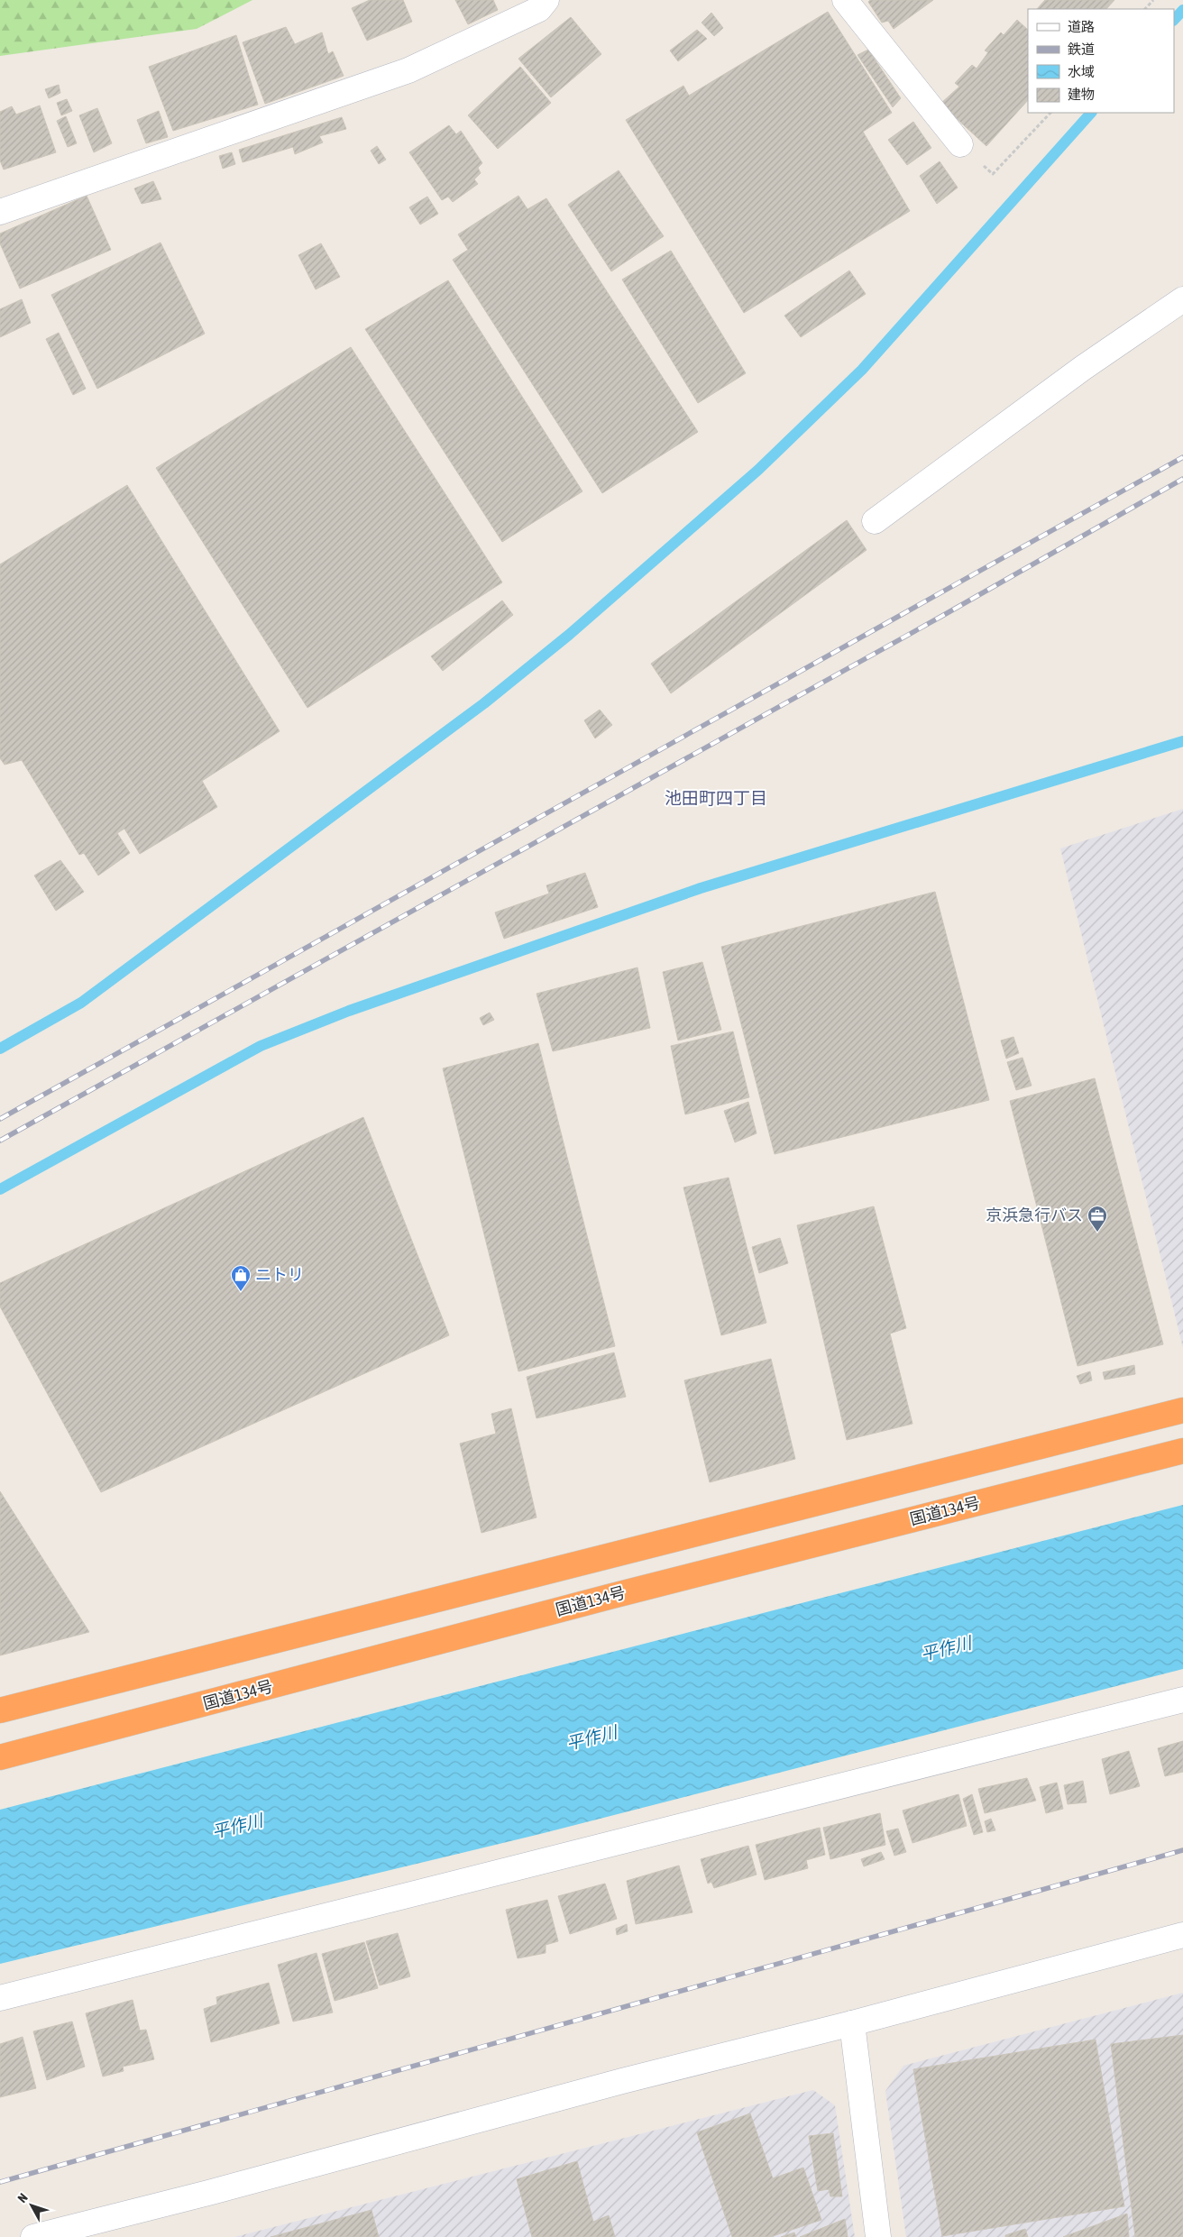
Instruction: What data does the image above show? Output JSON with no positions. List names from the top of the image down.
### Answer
{
  "streets": {
    "highway": ["国道134号"]
  },
  "districts": ["池田町四丁目"],
  "water": ["平作川"],
  "places": {
    "office": ["京浜急行バス"],
    "shop": ["ニトリ"]
  },
  "legend": [
    "道路",
    "鉄道",
    "水域",
    "建物"
  ],
  "north": "top left"
}
